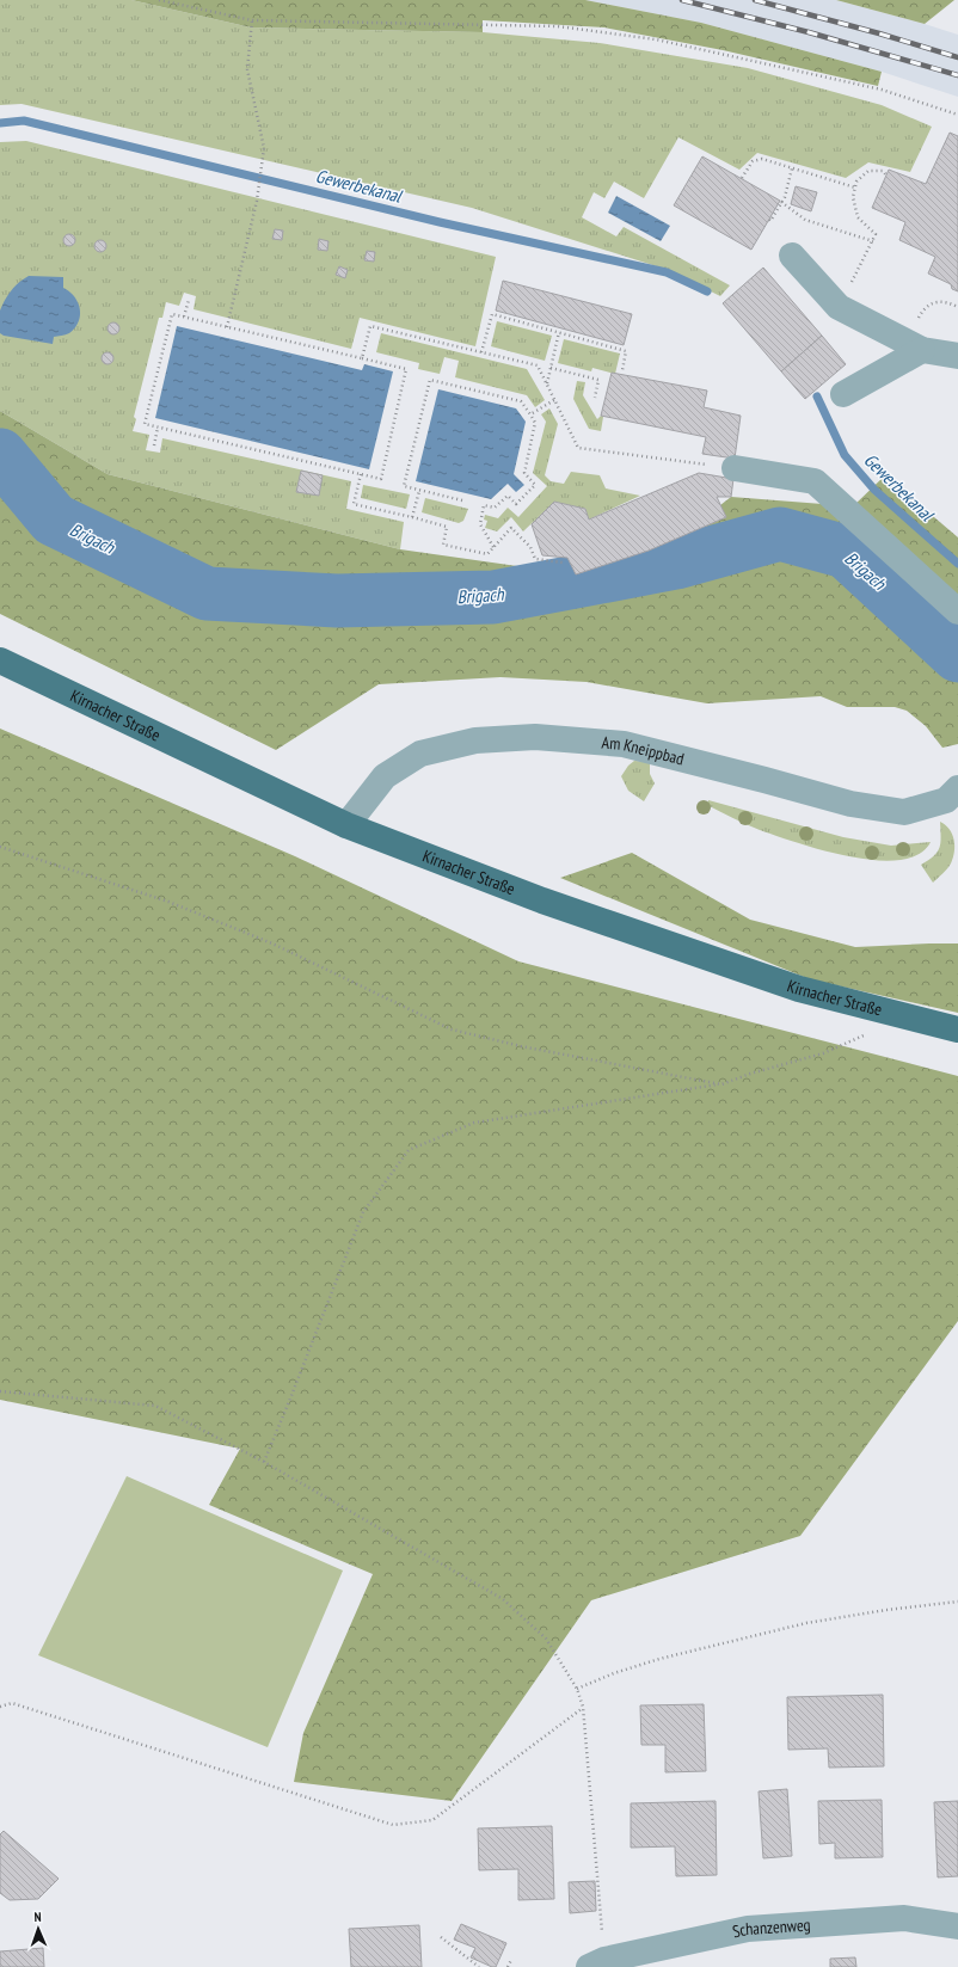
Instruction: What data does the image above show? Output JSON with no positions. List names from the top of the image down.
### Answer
{
  "streets": {
    "main road": ["Kirnacher Straße"],
    "street": ["Am Kneippbad", "Schanzenweg"]
  },
  "crossings": [
    ["Kirnacher Straße", "Am Kneippbad"]
  ],
  "water": ["Gewerbekanal", "Brigach"],
  "north": "top"
}
